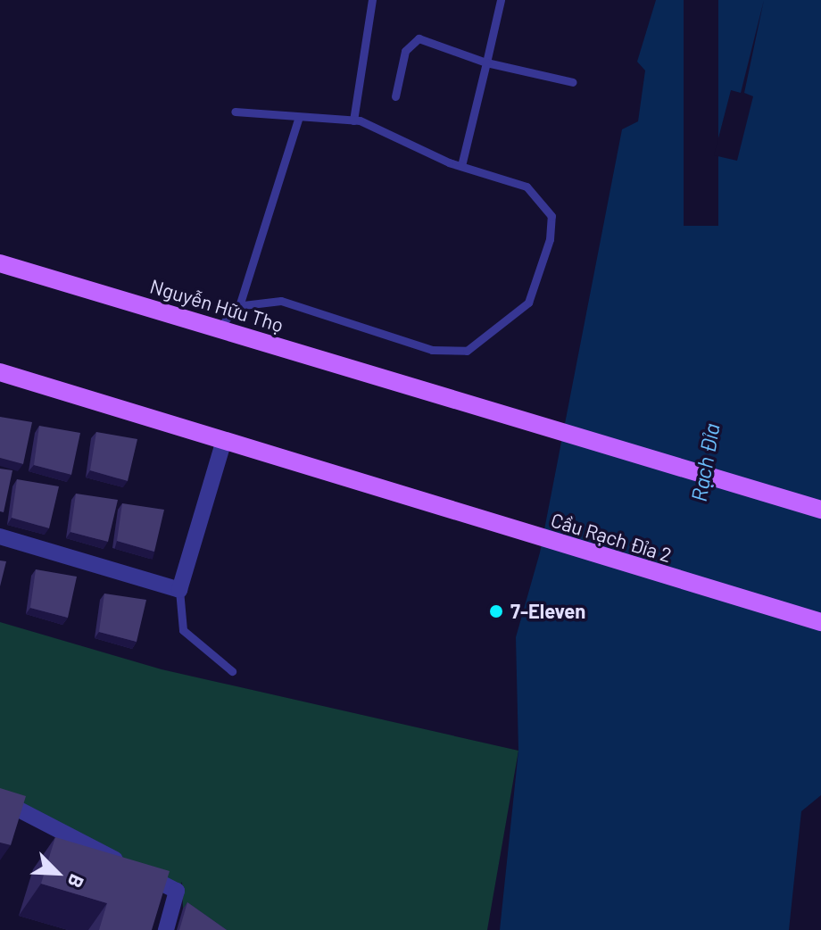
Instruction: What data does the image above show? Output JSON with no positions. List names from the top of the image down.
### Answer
{
  "streets": {
    "main road": ["Nguyễn Hữu Thọ", "Cầu Rạch Đỉa 2"]
  },
  "water": ["Rạch Đỉa"],
  "places": ["7-Eleven"],
  "north": "bottom right"
}
